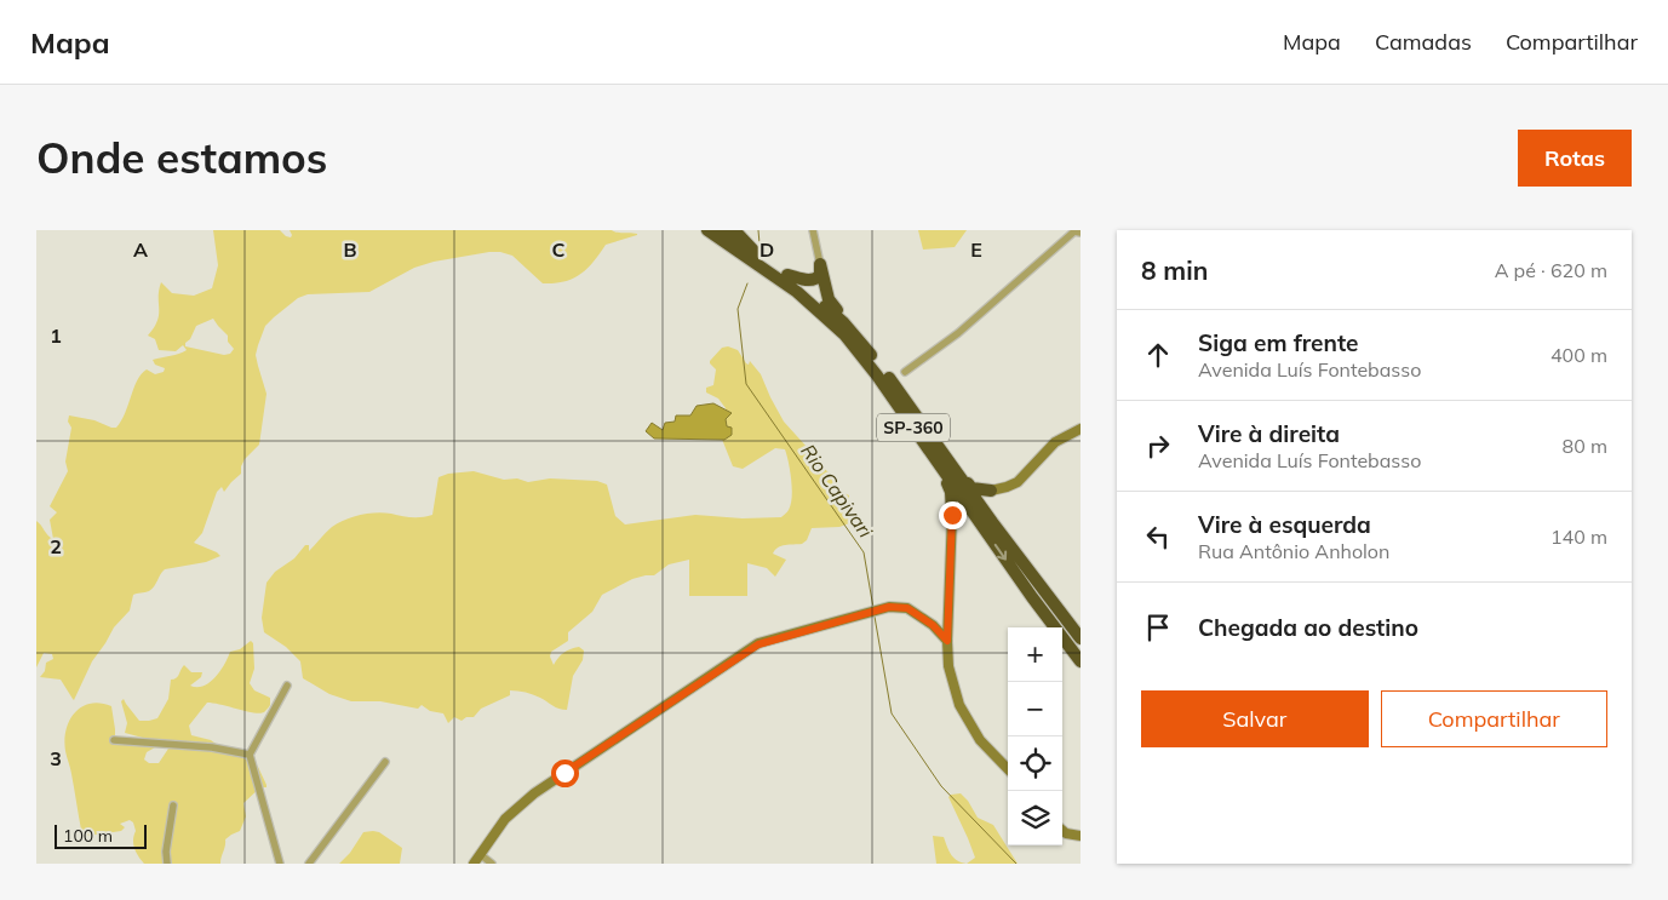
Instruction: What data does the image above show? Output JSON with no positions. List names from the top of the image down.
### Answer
{
  "streets": {
    "highway": ["SP-360"]
  },
  "water": ["Rio Capivari"],
  "scale_bar": "100 m",
  "page": {
    "header": "Mapa",
    "nav": ["Mapa", "Camadas", "Compartilhar"],
    "buttons": [
      "Rotas",
      ["Salvar", "Compartilhar"]
    ],
    "title": "Onde estamos",
    "heading": ["8 min", "A pé · 620 m"],
    "list": [
      ["Siga em frente", "Avenida Luís Fontebasso", "400 m"],
      ["Vire à direita", "Avenida Luís Fontebasso", "80 m"],
      ["Vire à esquerda", "Rua Antônio Anholon", "140 m"],
      "Chegada ao destino"
    ],
    "map_buttons": ["+", "−"],
    "scale": "100 m"
  },
  "grid": {
    "columns": [
      "A",
      "B",
      "C",
      "D",
      "E"
    ],
    "rows": ["1", "2", "3"]
  }
}
